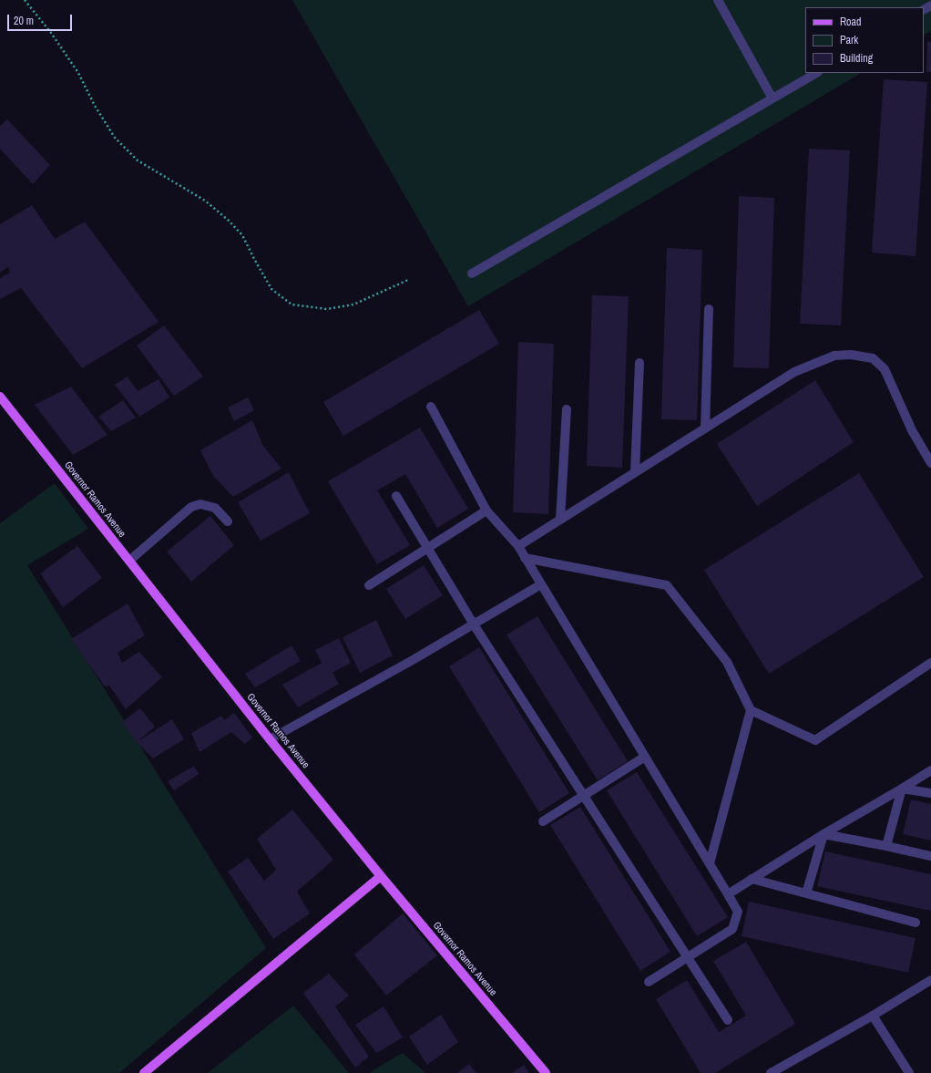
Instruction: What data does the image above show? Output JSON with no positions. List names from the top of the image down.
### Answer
{
  "streets": {
    "main road": ["Governor Ramos Avenue"]
  },
  "legend": ["Road", "Park", "Building"],
  "scale_bar": "20 m"
}
